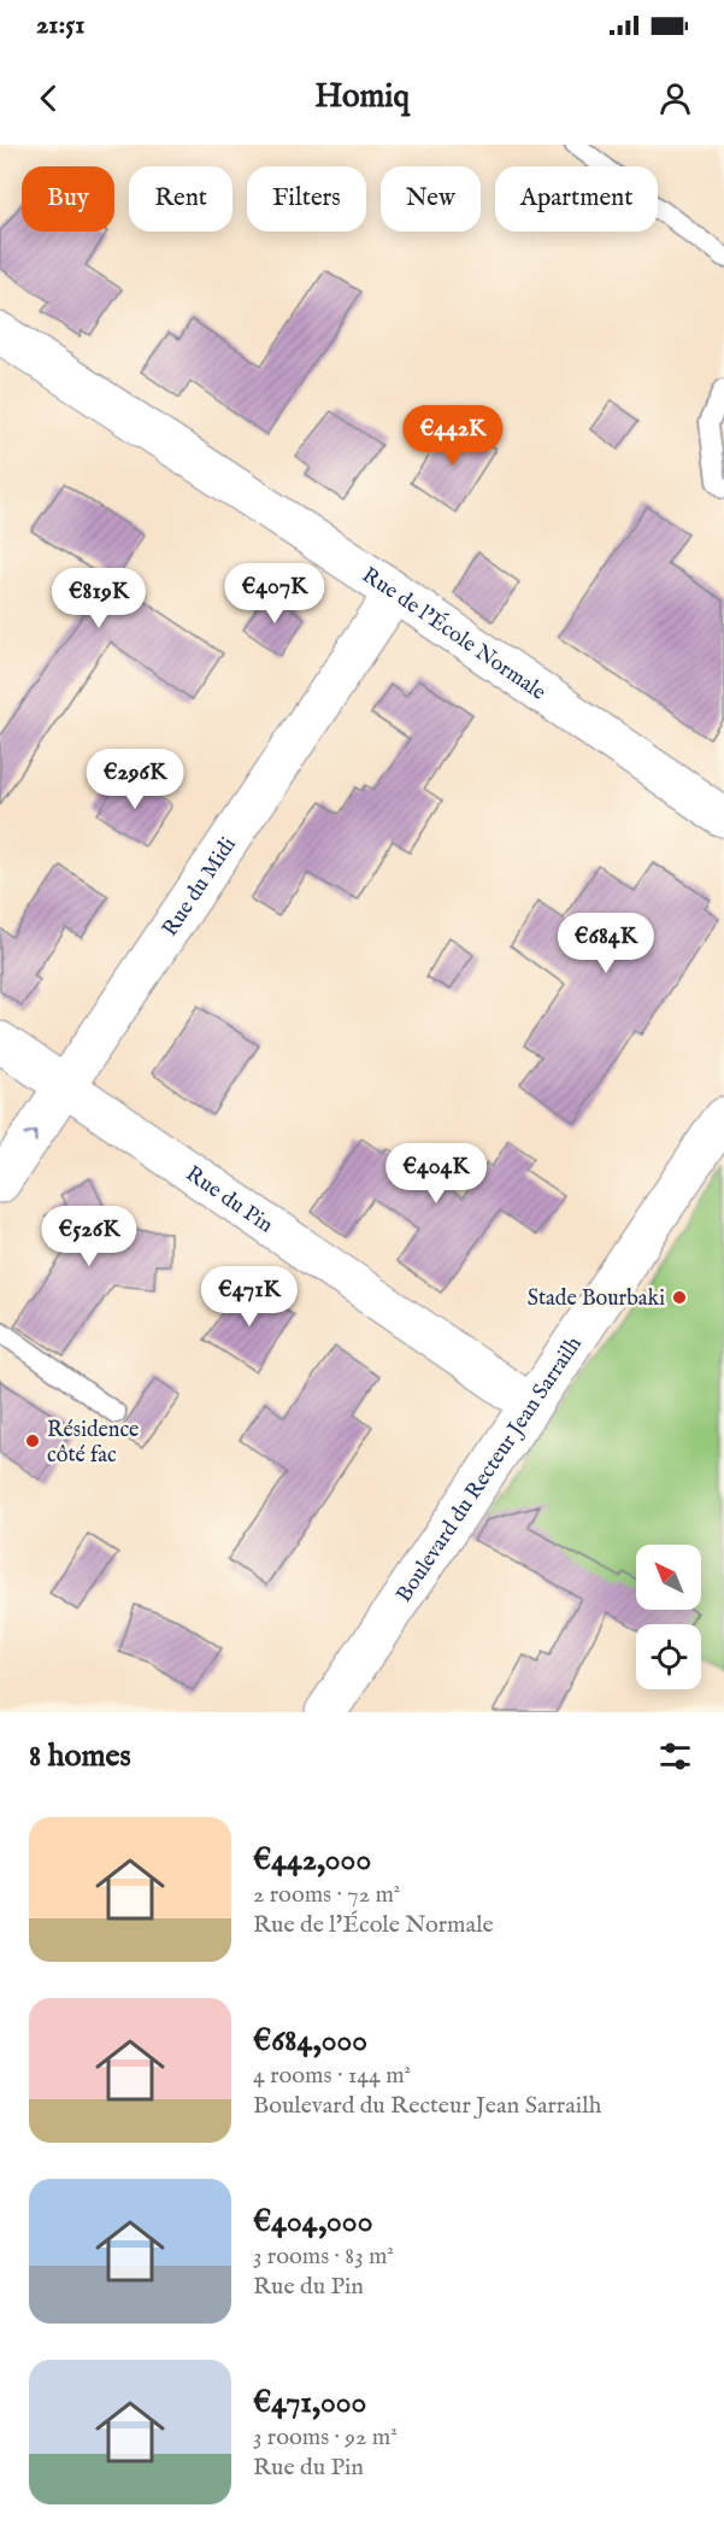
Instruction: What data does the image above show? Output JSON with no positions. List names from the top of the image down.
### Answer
{
  "streets": {
    "street": [
      "Rue de l'École Normale",
      "Rue du Midi",
      "Rue du Pin",
      "Boulevard du Recteur Jean Sarrailh"
    ]
  },
  "crossings": [
    ["Rue de l'École Normale", "Rue du Midi"],
    ["Rue du Midi", "Rue du Pin"],
    ["Rue du Pin", "Boulevard du Recteur Jean Sarrailh"]
  ],
  "places": ["Stade Bourbaki", "Résidence côté fac"],
  "north": "top left",
  "page": {
    "status": "21:51",
    "header": "Homiq",
    "chip": [
      "Buy",
      "Rent",
      "Filters",
      "New",
      "Apartment"
    ],
    "price": [
      "€442K",
      "€407K",
      "€819K",
      "€296K",
      "€684K",
      "€404K",
      "€526K",
      "€471K"
    ],
    "heading": "8 homes",
    "list": [
      {
        "name": "€442,000",
        "note": "2 rooms · 72 m² · Rue de l'École Normale"
      },
      {
        "name": "€684,000",
        "note": "4 rooms · 144 m² · Boulevard du Recteur Jean Sarrailh"
      },
      {
        "name": "€404,000",
        "note": "3 rooms · 83 m² · Rue du Pin"
      },
      {
        "name": "€471,000",
        "note": "3 rooms · 92 m² · Rue du Pin"
      }
    ]
  }
}
